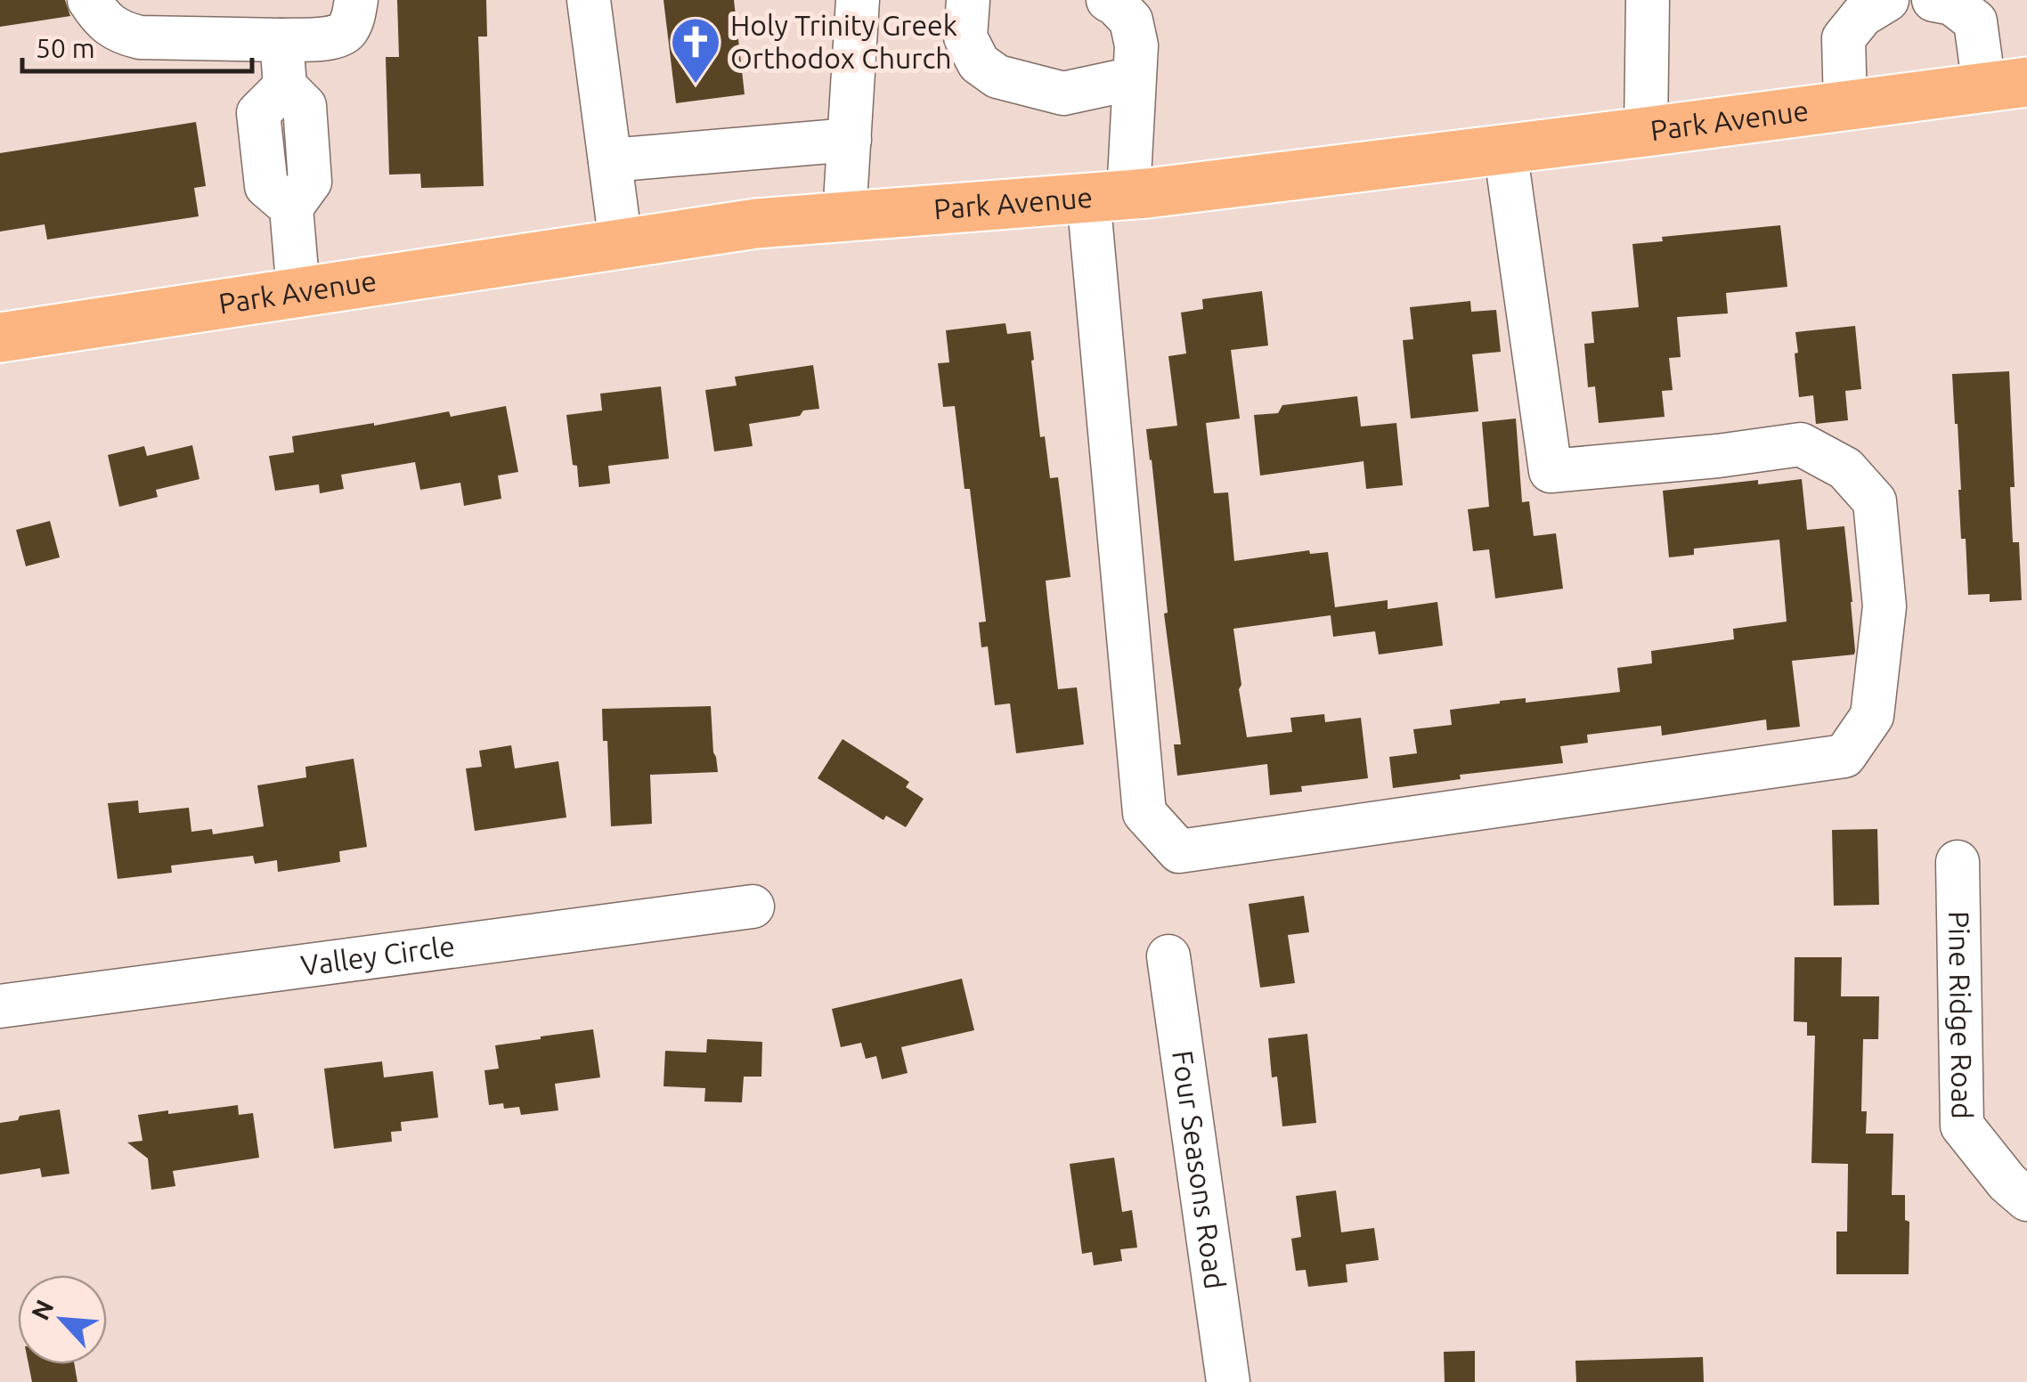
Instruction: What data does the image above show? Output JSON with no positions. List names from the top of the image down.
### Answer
{
  "streets": {
    "main road": ["Park Avenue"],
    "street": ["Valley Circle", "Pine Ridge Road", "Four Seasons Road"]
  },
  "places": {
    "church": ["Holy Trinity Greek Orthodox Church"]
  },
  "scale_bar": "50 m",
  "north": "top left"
}
